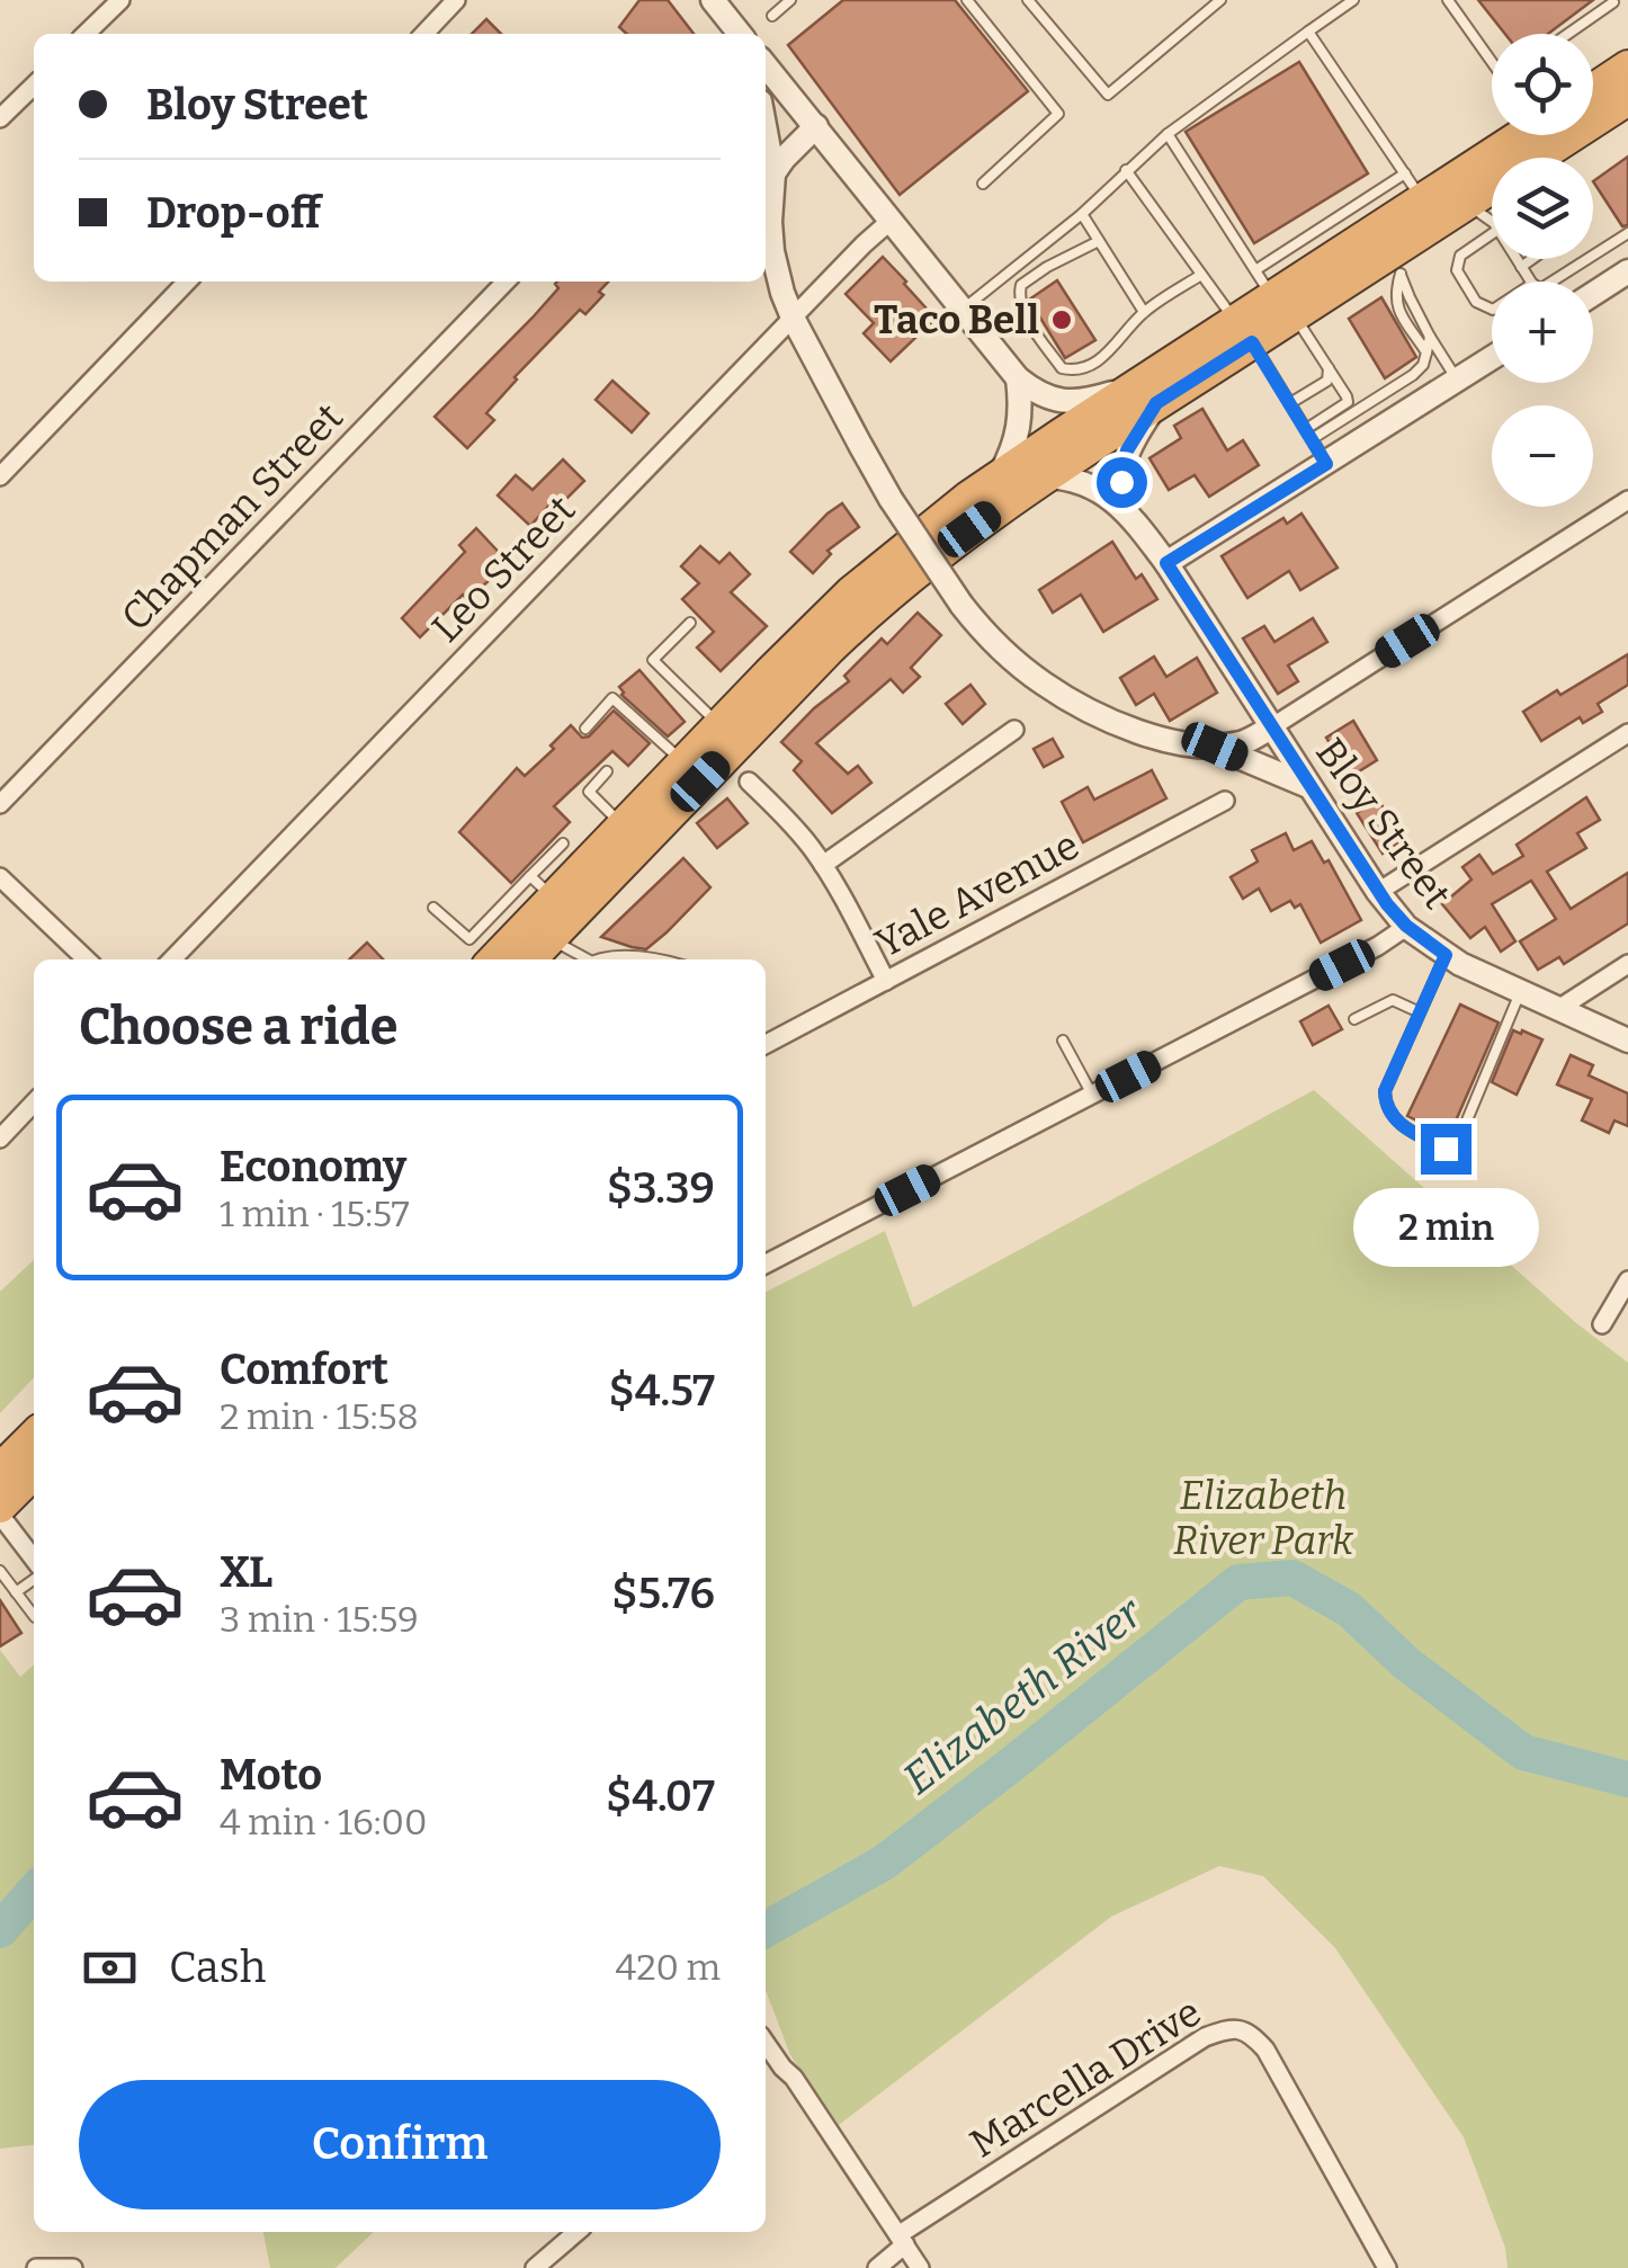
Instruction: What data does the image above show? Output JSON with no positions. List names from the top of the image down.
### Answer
{
  "streets": {
    "street": [
      "Chapman Street",
      "Leo Street",
      "Bloy Street",
      "Yale Avenue",
      "Marcella Drive"
    ]
  },
  "crossings": [
    ["Leo Street", "Bloy Street"]
  ],
  "water": ["Elizabeth River"],
  "parks": ["Elizabeth River Park"],
  "places": ["Taco Bell"],
  "page": {
    "map_buttons": ["+", "−"],
    "banner": ["Bloy Street", "Drop-off"],
    "heading": "Choose a ride",
    "list": [
      {
        "name": "Economy",
        "note": "1 min · 15:57",
        "value": "$3.39"
      },
      {
        "name": "Comfort",
        "note": "2 min · 15:58",
        "value": "$4.57"
      },
      {
        "name": "XL",
        "note": "3 min · 15:59",
        "value": "$5.76"
      },
      {
        "name": "Moto",
        "note": "4 min · 16:00",
        "value": "$4.07"
      }
    ],
    "bubble": "2 min",
    "pay": ["Cash", "420 m"],
    "buttons": "Confirm"
  }
}
